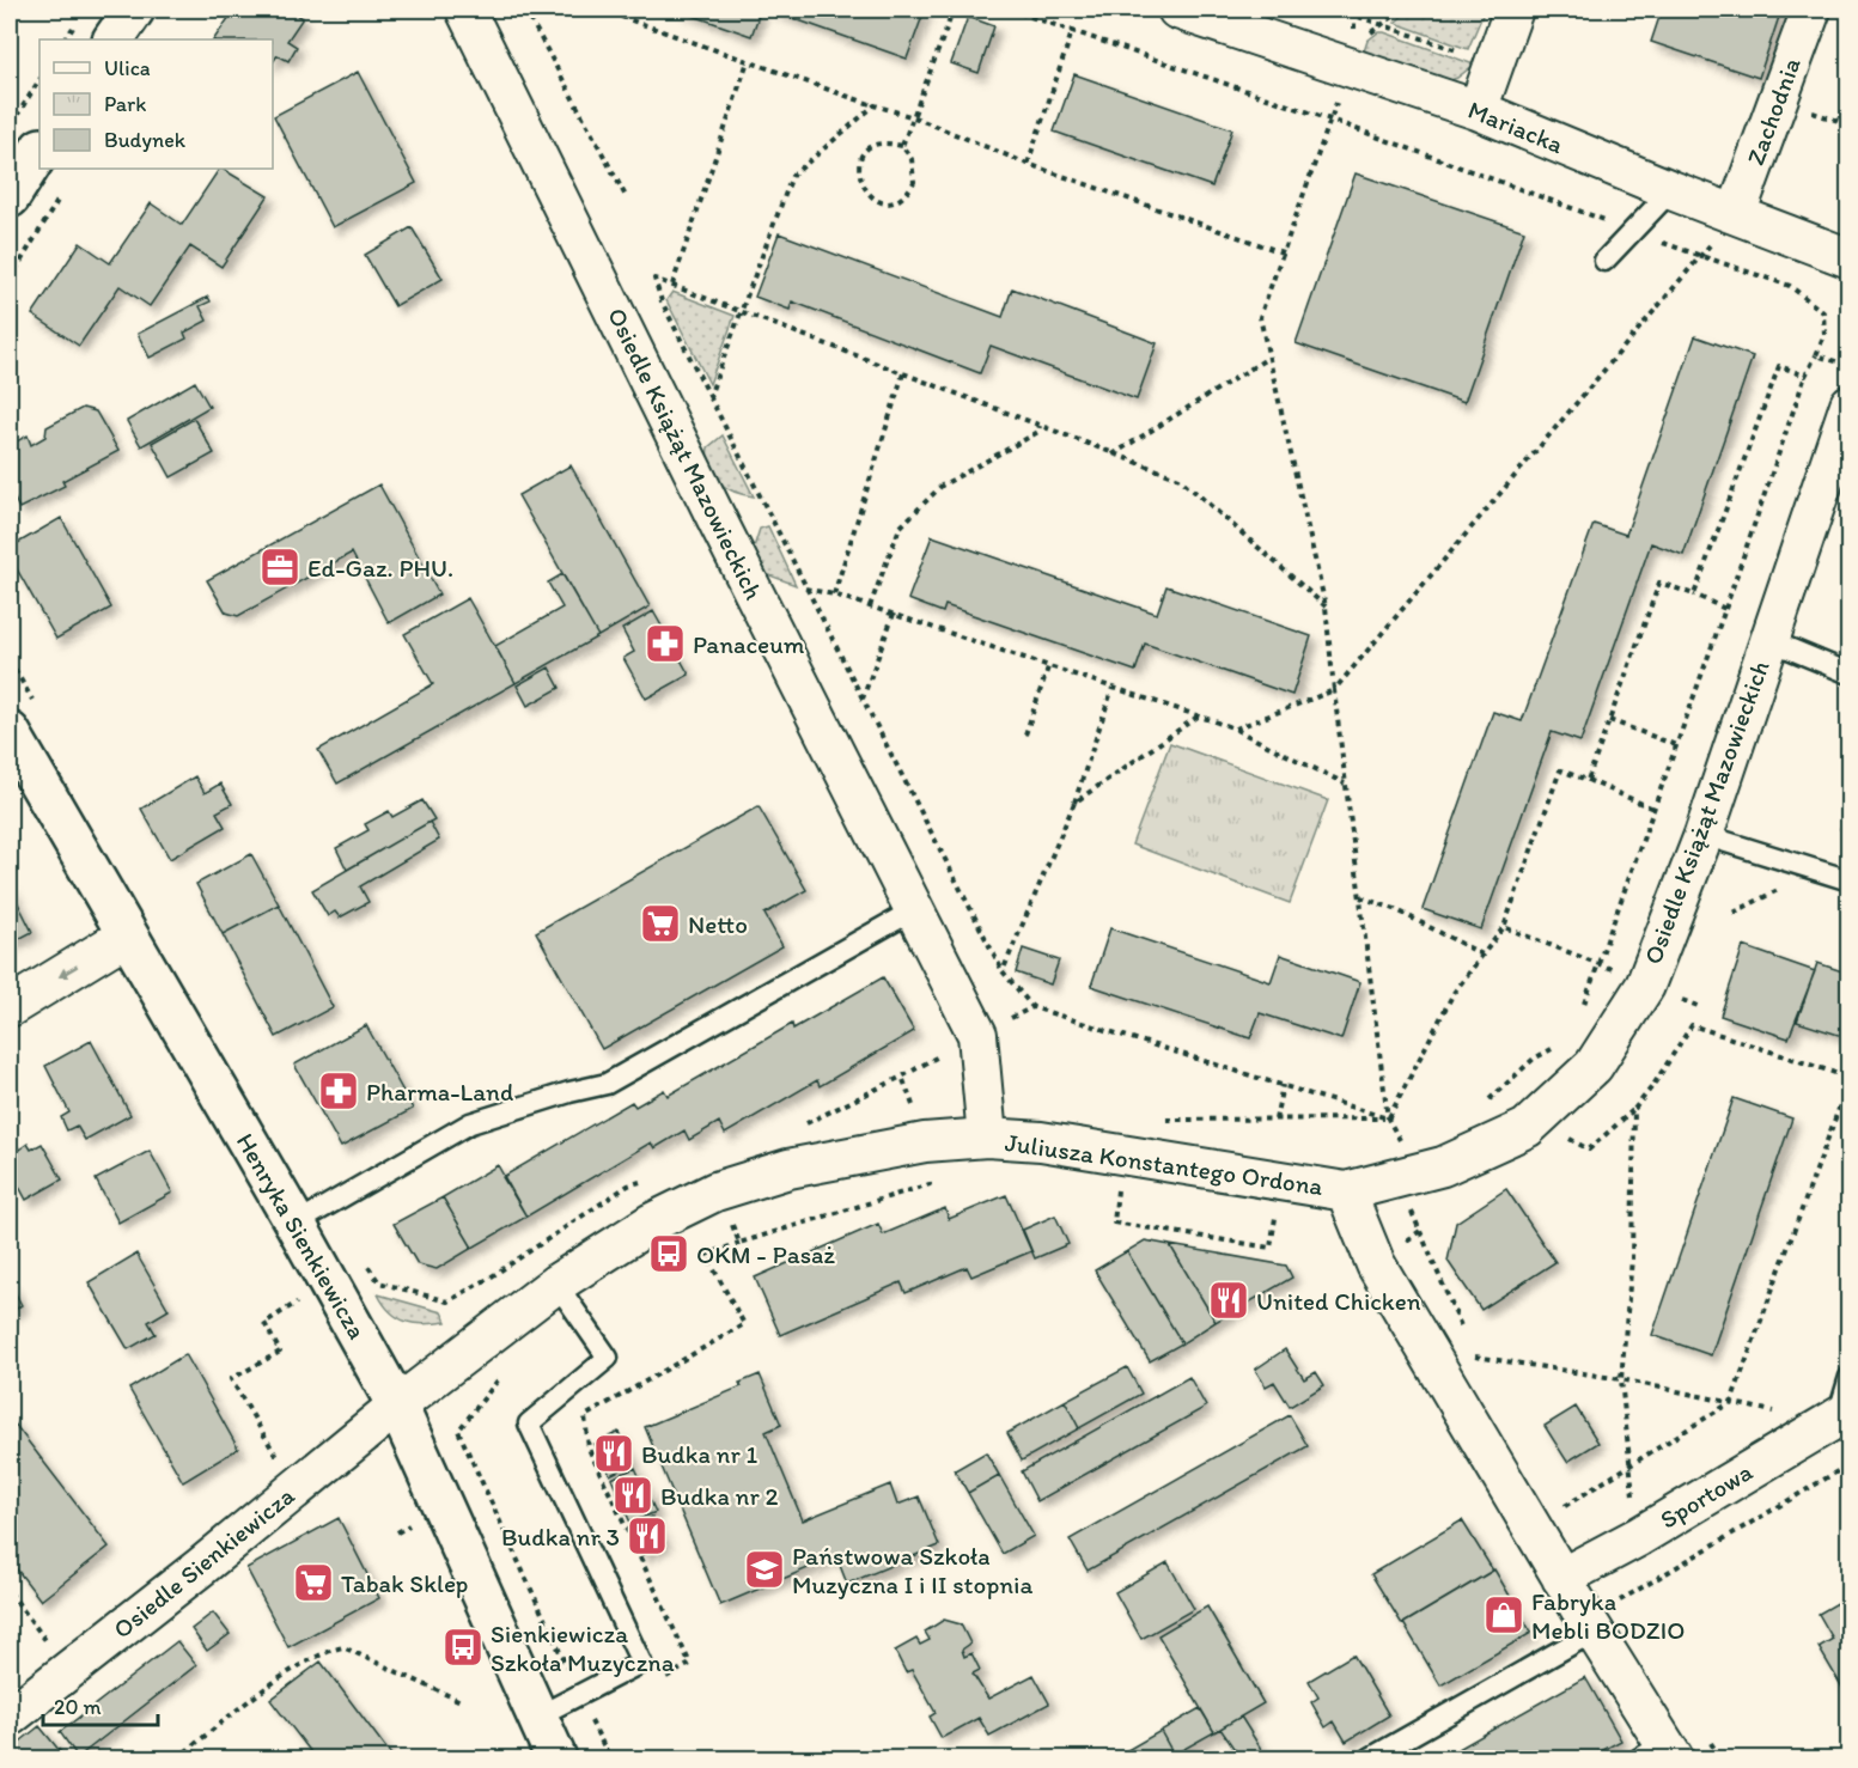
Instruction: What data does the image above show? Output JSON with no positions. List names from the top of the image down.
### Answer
{
  "streets": {
    "street": [
      "Zachodnia",
      "Mariacka",
      "Osiedle Książąt Mazowieckich",
      "Juliusza Konstantego Ordona",
      "Henryka Sienkiewicza",
      "Sportowa",
      "Osiedle Sienkiewicza"
    ]
  },
  "crossings": [
    ["Zachodnia", "Mariacka"],
    ["Osiedle Książąt Mazowieckich", "Juliusza Konstantego Ordona"],
    ["Juliusza Konstantego Ordona", "Henryka Sienkiewicza"],
    ["Juliusza Konstantego Ordona", "Sportowa"],
    ["Juliusza Konstantego Ordona", "Osiedle Sienkiewicza"],
    ["Henryka Sienkiewicza", "Osiedle Sienkiewicza"]
  ],
  "places": {
    "office": ["Ed-Gaz. PHU."],
    "pharmacy": ["Panaceum", "Pharma-Land"],
    "supermarket": ["Netto", "Tabak Sklep"],
    "bus stop": ["OKM - Pasaż", "Sienkiewicza Szkoła Muzyczna"],
    "restaurant": [
      "United Chicken",
      "Budka nr 1",
      "Budka nr 2",
      "Budka nr 3"
    ],
    "school or university": ["Państwowa Szkoła Muzyczna I i II stopnia"],
    "shop": ["Fabryka Mebli BODZIO"]
  },
  "legend": ["Ulica", "Park", "Budynek"],
  "scale_bar": "20 m"
}
